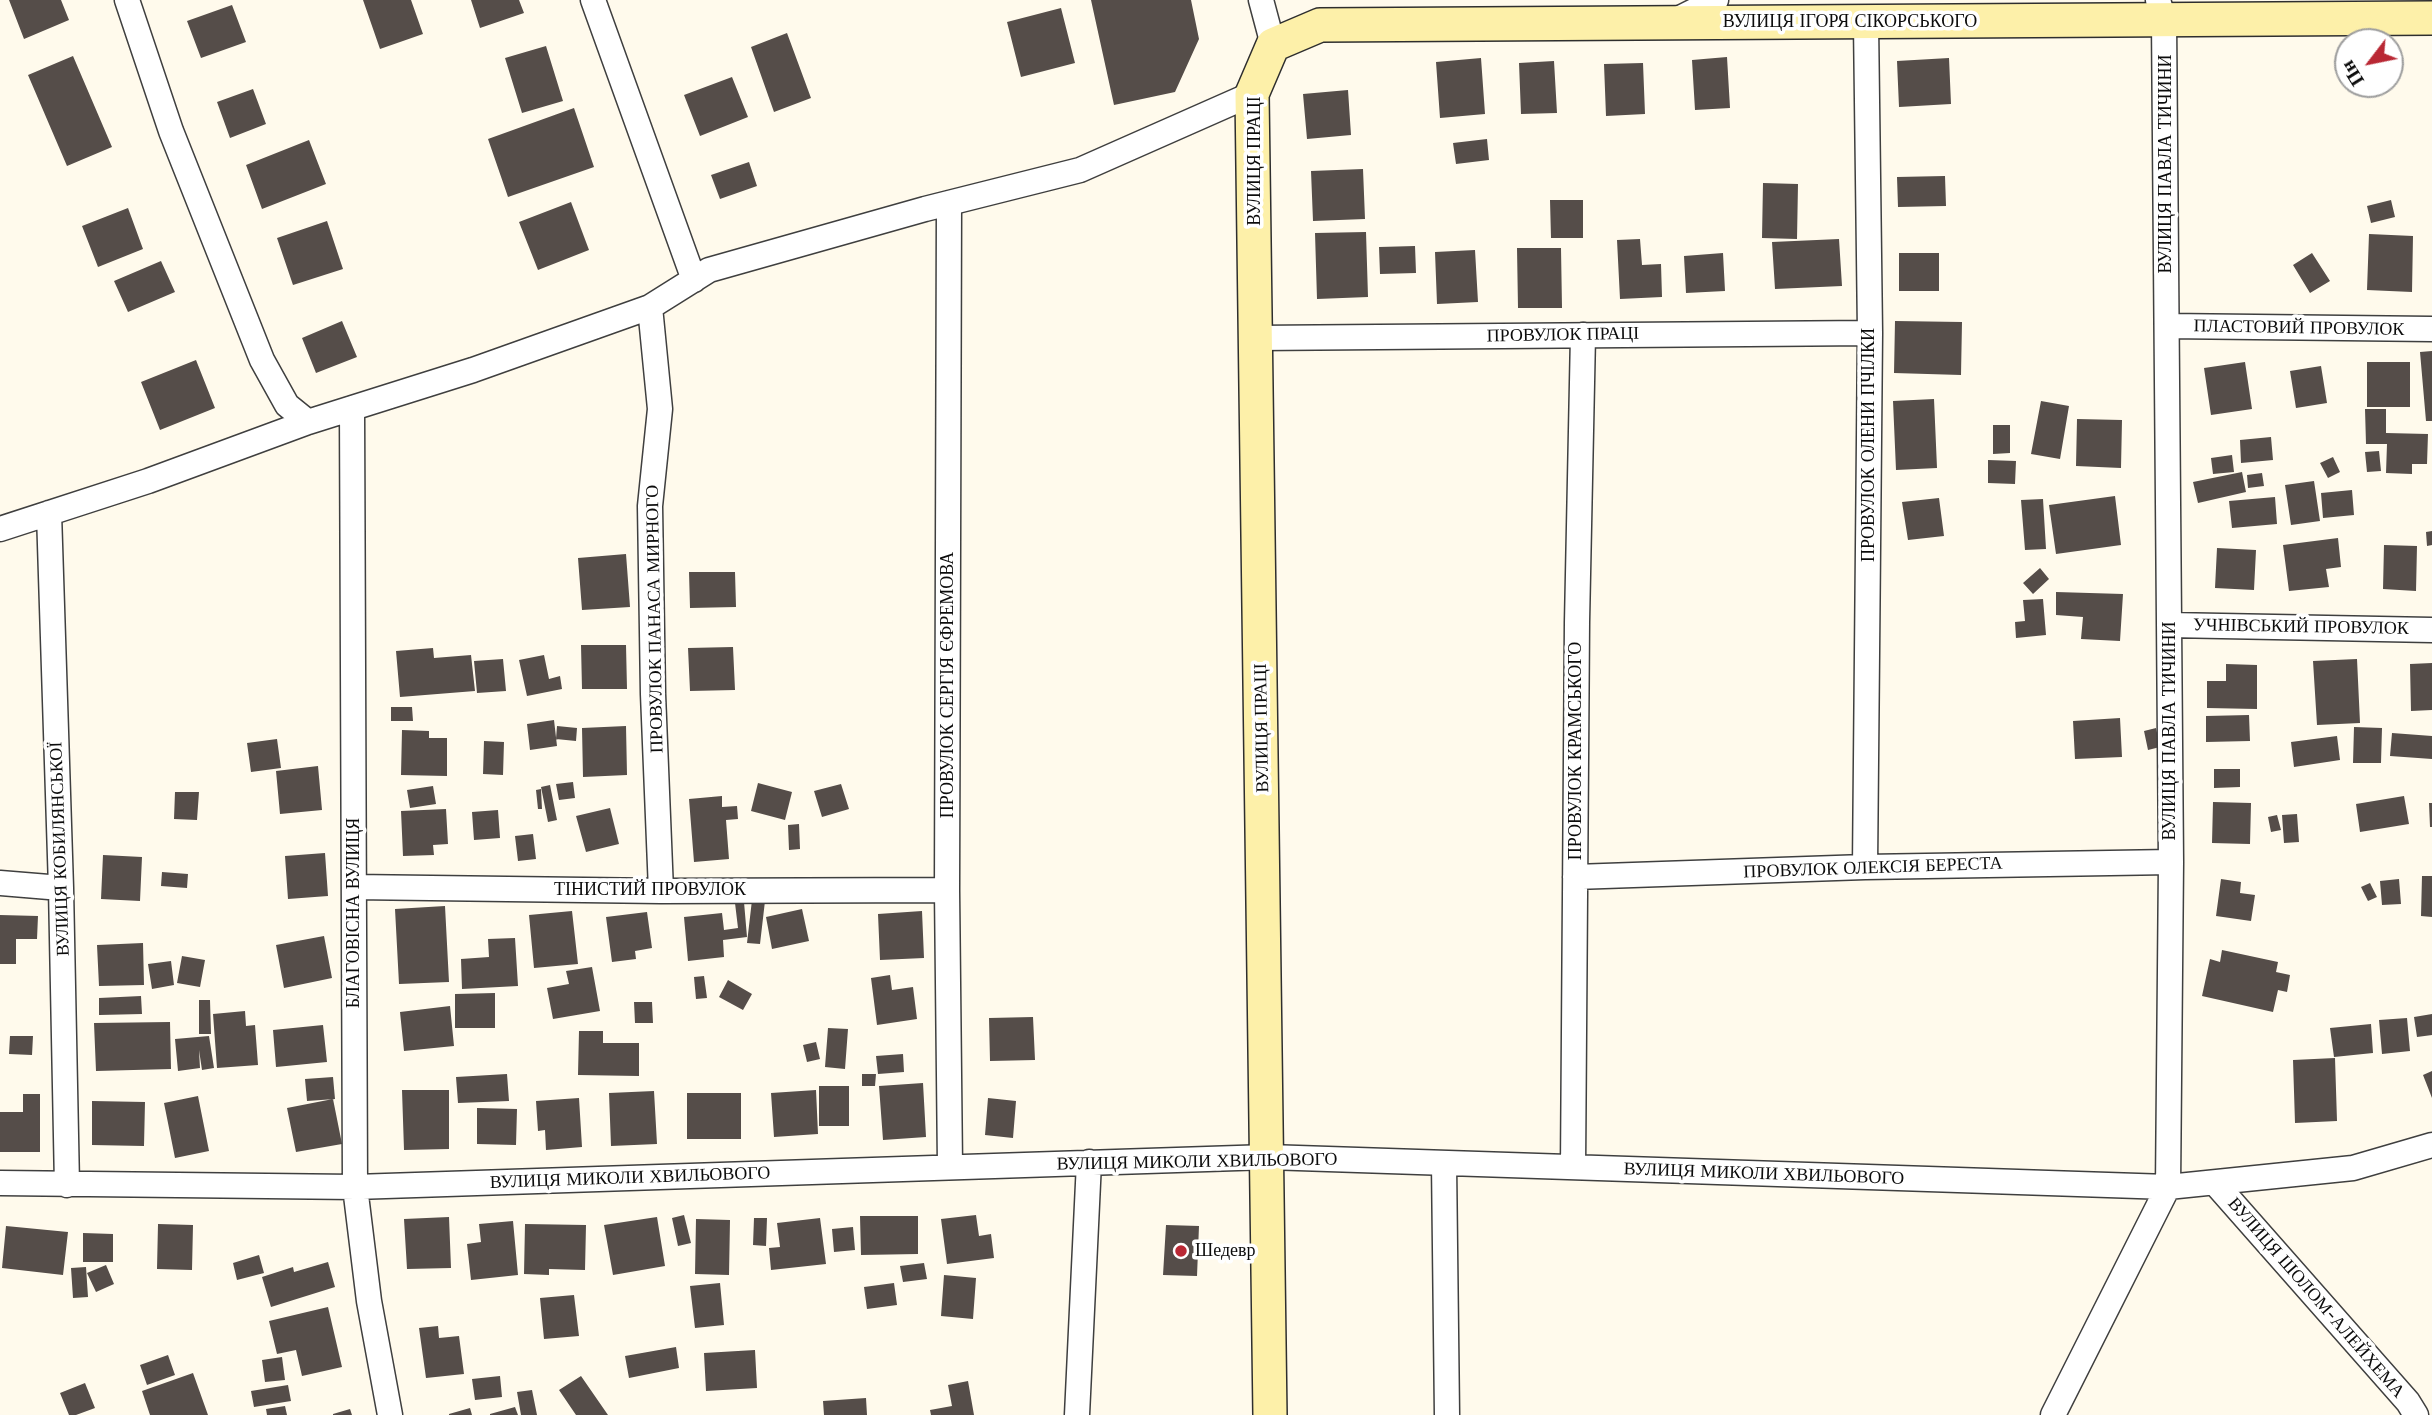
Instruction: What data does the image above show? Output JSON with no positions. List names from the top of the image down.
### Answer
{
  "streets": {
    "main road": ["ВУЛИЦЯ ІГОРЯ СІКОРСЬКОГО", "ВУЛИЦЯ ПРАЦІ"],
    "street": [
      "ВУЛИЦЯ ПАВЛА ТИЧИНИ",
      "ПЛАСТОВИЙ ПРОВУЛОК",
      "ПРОВУЛОК ПРАЦІ",
      "ПРОВУЛОК ОЛЕНИ ПЧІЛКИ",
      "ПРОВУЛОК ПАНАСА МИРНОГО",
      "УЧНІВСЬКИЙ ПРОВУЛОК",
      "ПРОВУЛОК СЕРГІЯ ЄФРЕМОВА",
      "ПРОВУЛОК КРАМСЬКОГО",
      "ВУЛИЦЯ КОБИЛЯНСЬКОЇ",
      "ПРОВУЛОК ОЛЕКСІЯ БЕРЕСТА",
      "ТІНИСТИЙ ПРОВУЛОК",
      "БЛАГОВІСНА ВУЛИЦЯ",
      "ВУЛИЦЯ МИКОЛИ ХВИЛЬОВОГО",
      "ВУЛИЦЯ ШОЛОМ-АЛЕЙХЕМА"
    ]
  },
  "crossings": [
    ["ВУЛИЦЯ ІГОРЯ СІКОРСЬКОГО", "ВУЛИЦЯ ПРАЦІ"],
    ["ВУЛИЦЯ ІГОРЯ СІКОРСЬКОГО", "ВУЛИЦЯ ПАВЛА ТИЧИНИ"],
    ["ВУЛИЦЯ ІГОРЯ СІКОРСЬКОГО", "ПРОВУЛОК ОЛЕНИ ПЧІЛКИ"],
    ["ВУЛИЦЯ ПРАЦІ", "ПРОВУЛОК ПРАЦІ"],
    ["ВУЛИЦЯ ПРАЦІ", "ВУЛИЦЯ МИКОЛИ ХВИЛЬОВОГО"],
    ["ВУЛИЦЯ ПАВЛА ТИЧИНИ", "ПЛАСТОВИЙ ПРОВУЛОК"],
    ["ВУЛИЦЯ ПАВЛА ТИЧИНИ", "УЧНІВСЬКИЙ ПРОВУЛОК"],
    ["ВУЛИЦЯ ПАВЛА ТИЧИНИ", "ПРОВУЛОК ОЛЕКСІЯ БЕРЕСТА"],
    ["ВУЛИЦЯ ПАВЛА ТИЧИНИ", "ВУЛИЦЯ МИКОЛИ ХВИЛЬОВОГО"],
    ["ПРОВУЛОК ПРАЦІ", "ПРОВУЛОК ОЛЕНИ ПЧІЛКИ"],
    ["ПРОВУЛОК ПРАЦІ", "ПРОВУЛОК КРАМСЬКОГО"],
    ["ПРОВУЛОК ОЛЕНИ ПЧІЛКИ", "ПРОВУЛОК ОЛЕКСІЯ БЕРЕСТА"],
    ["ПРОВУЛОК ПАНАСА МИРНОГО", "ТІНИСТИЙ ПРОВУЛОК"],
    ["ПРОВУЛОК СЕРГІЯ ЄФРЕМОВА", "ТІНИСТИЙ ПРОВУЛОК"],
    ["ПРОВУЛОК СЕРГІЯ ЄФРЕМОВА", "ВУЛИЦЯ МИКОЛИ ХВИЛЬОВОГО"],
    ["ПРОВУЛОК КРАМСЬКОГО", "ПРОВУЛОК ОЛЕКСІЯ БЕРЕСТА"],
    ["ПРОВУЛОК КРАМСЬКОГО", "ВУЛИЦЯ МИКОЛИ ХВИЛЬОВОГО"],
    ["ВУЛИЦЯ КОБИЛЯНСЬКОЇ", "ВУЛИЦЯ МИКОЛИ ХВИЛЬОВОГО"],
    ["ТІНИСТИЙ ПРОВУЛОК", "БЛАГОВІСНА ВУЛИЦЯ"],
    ["БЛАГОВІСНА ВУЛИЦЯ", "ВУЛИЦЯ МИКОЛИ ХВИЛЬОВОГО"],
    ["ВУЛИЦЯ МИКОЛИ ХВИЛЬОВОГО", "ВУЛИЦЯ ШОЛОМ-АЛЕЙХЕМА"]
  ],
  "places": ["Шедевр"],
  "north": "bottom left"
}
